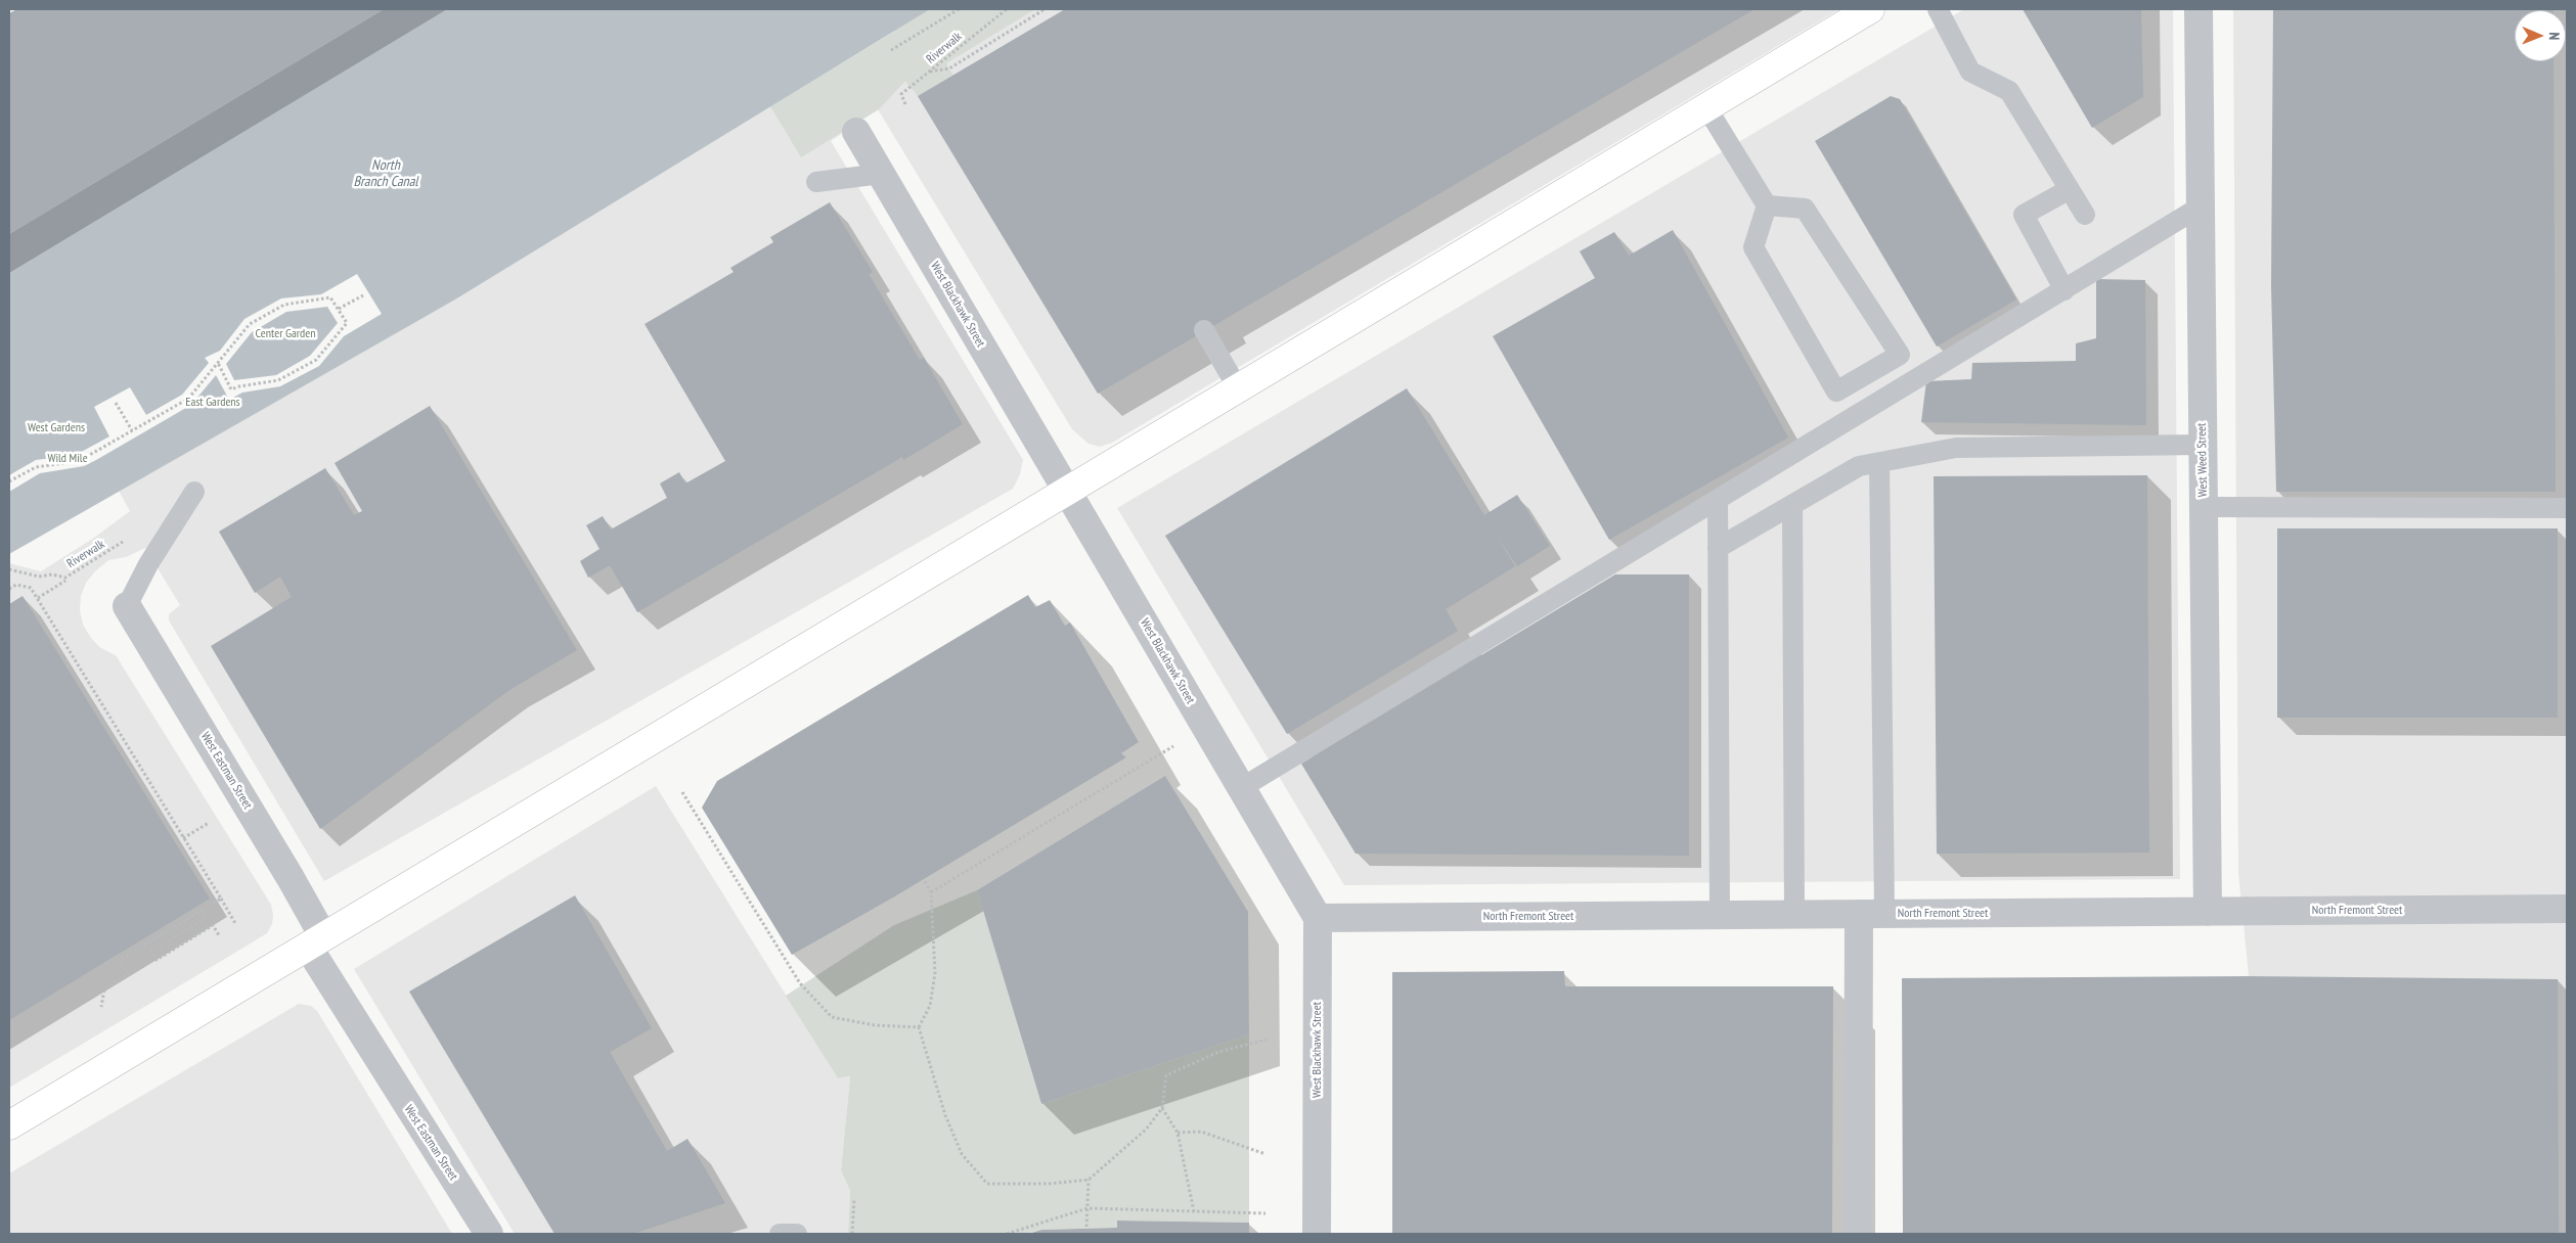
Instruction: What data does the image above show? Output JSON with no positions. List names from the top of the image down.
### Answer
{
  "streets": {
    "street": [
      "West Blackhawk Street",
      "West Weed Street",
      "West Eastman Street",
      "North Fremont Street"
    ],
    "path": ["Riverwalk"]
  },
  "crossings": [
    ["West Blackhawk Street", "North Fremont Street"],
    ["West Weed Street", "North Fremont Street"]
  ],
  "water": ["North Branch Canal"],
  "parks": [
    "Center Garden",
    "East Gardens",
    "West Gardens",
    "Wild Mile"
  ],
  "north": "right"
}
